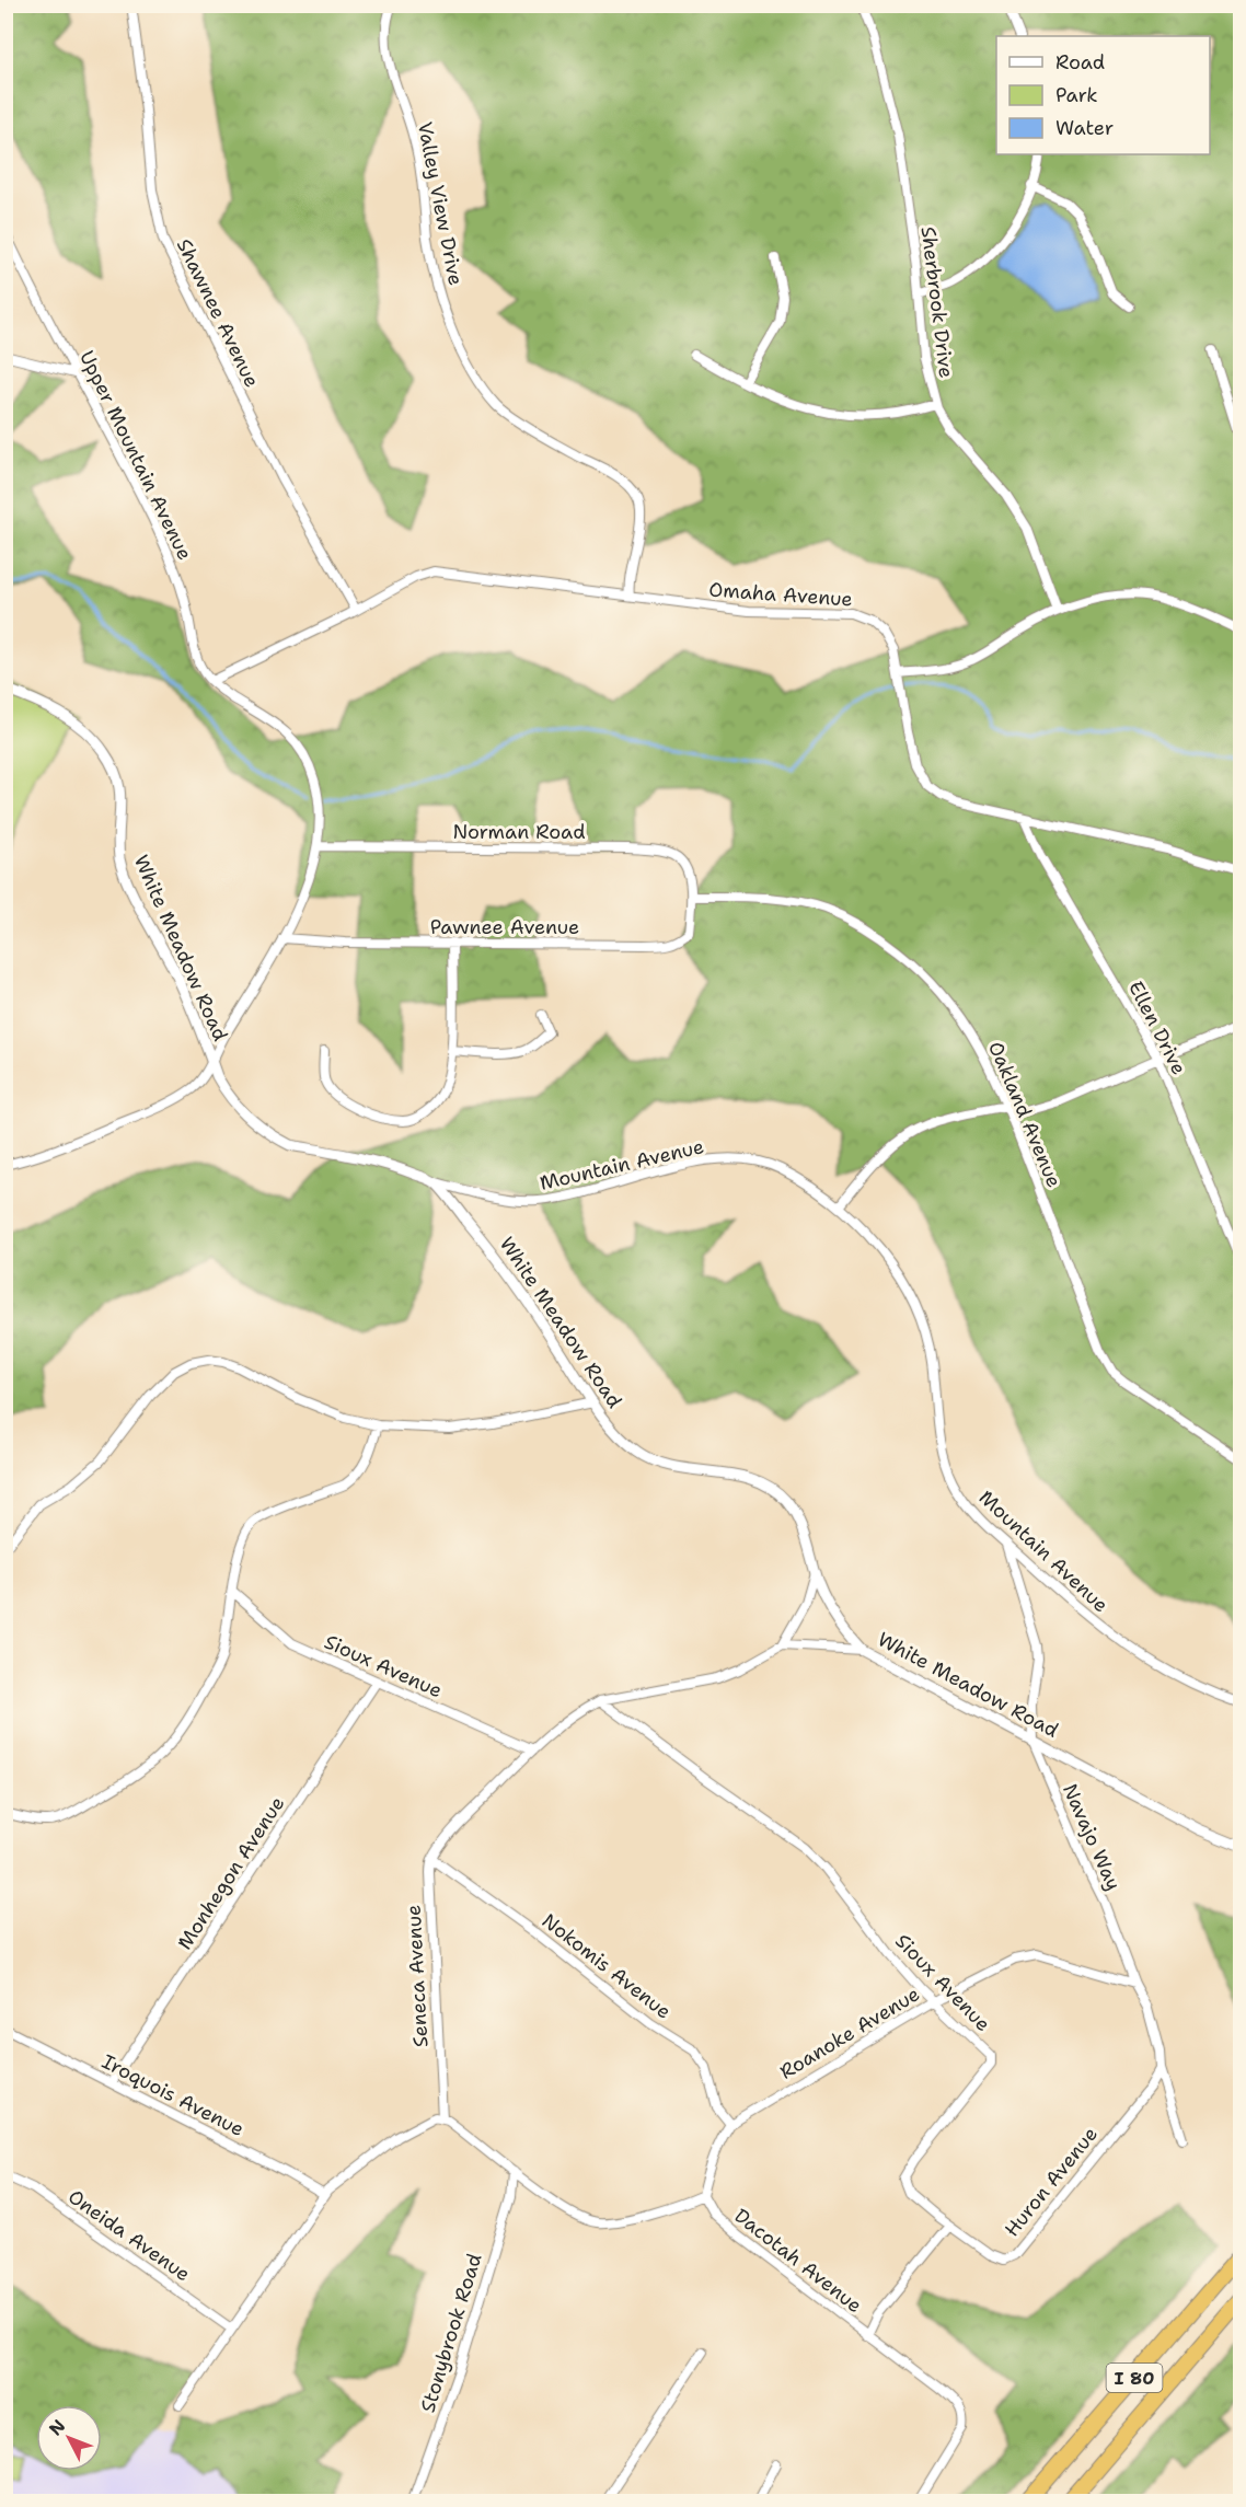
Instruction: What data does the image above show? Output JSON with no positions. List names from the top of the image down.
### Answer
{
  "streets": {
    "highway": ["I 80"],
    "street": [
      "Valley View Drive",
      "Sherbrook Drive",
      "Shawnee Avenue",
      "Upper Mountain Avenue",
      "Omaha Avenue",
      "Norman Road",
      "Pawnee Avenue",
      "White Meadow Road",
      "Ellen Drive",
      "Oakland Avenue",
      "Mountain Avenue",
      "Sioux Avenue",
      "Navajo Way",
      "Monhegon Avenue",
      "Nokomis Avenue",
      "Seneca Avenue",
      "Roanoke Avenue",
      "Iroquois Avenue",
      "Huron Avenue",
      "Oneida Avenue",
      "Dacotah Avenue",
      "Stonybrook Road"
    ]
  },
  "crossings": [
    ["Valley View Drive", "Omaha Avenue"],
    ["Shawnee Avenue", "Omaha Avenue"],
    ["Upper Mountain Avenue", "Omaha Avenue"],
    ["Upper Mountain Avenue", "Norman Road"],
    ["Upper Mountain Avenue", "Pawnee Avenue"],
    ["Upper Mountain Avenue", "White Meadow Road"],
    ["Omaha Avenue", "Ellen Drive"],
    ["Norman Road", "Pawnee Avenue"],
    ["Norman Road", "Oakland Avenue"],
    ["Pawnee Avenue", "Oakland Avenue"],
    ["White Meadow Road", "Mountain Avenue"],
    ["White Meadow Road", "Navajo Way"],
    ["Mountain Avenue", "Navajo Way"],
    ["Sioux Avenue", "Monhegon Avenue"],
    ["Sioux Avenue", "Roanoke Avenue"],
    ["Sioux Avenue", "Huron Avenue"],
    ["Navajo Way", "Roanoke Avenue"],
    ["Navajo Way", "Huron Avenue"],
    ["Monhegon Avenue", "Iroquois Avenue"],
    ["Nokomis Avenue", "Seneca Avenue"],
    ["Nokomis Avenue", "Roanoke Avenue"]
  ],
  "legend": ["Road", "Park", "Water"],
  "north": "top left"
}
